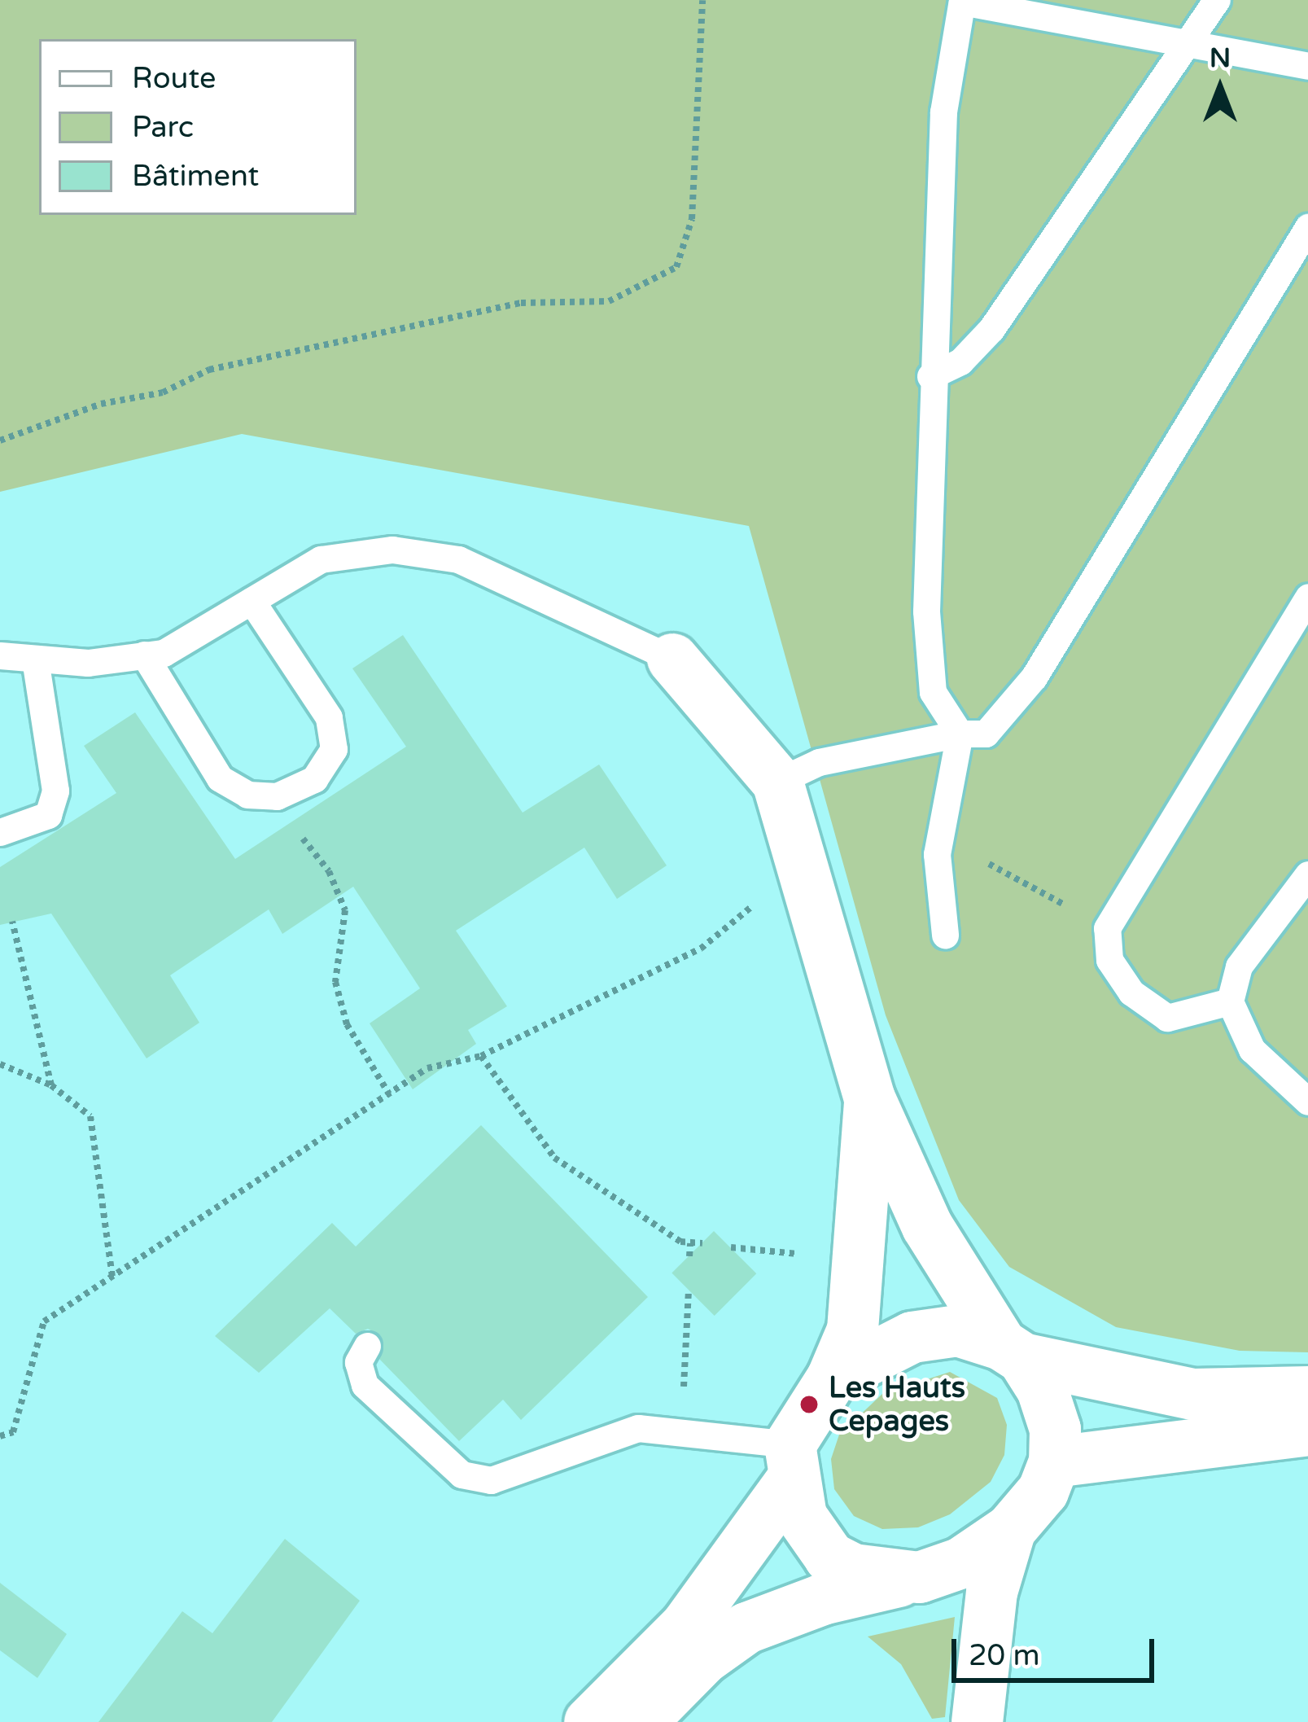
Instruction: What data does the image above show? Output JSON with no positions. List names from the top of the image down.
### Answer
{
  "places": ["Les Hauts Cepages"],
  "legend": ["Route", "Parc", "Bâtiment"],
  "scale_bar": "20 m",
  "north": "top"
}
